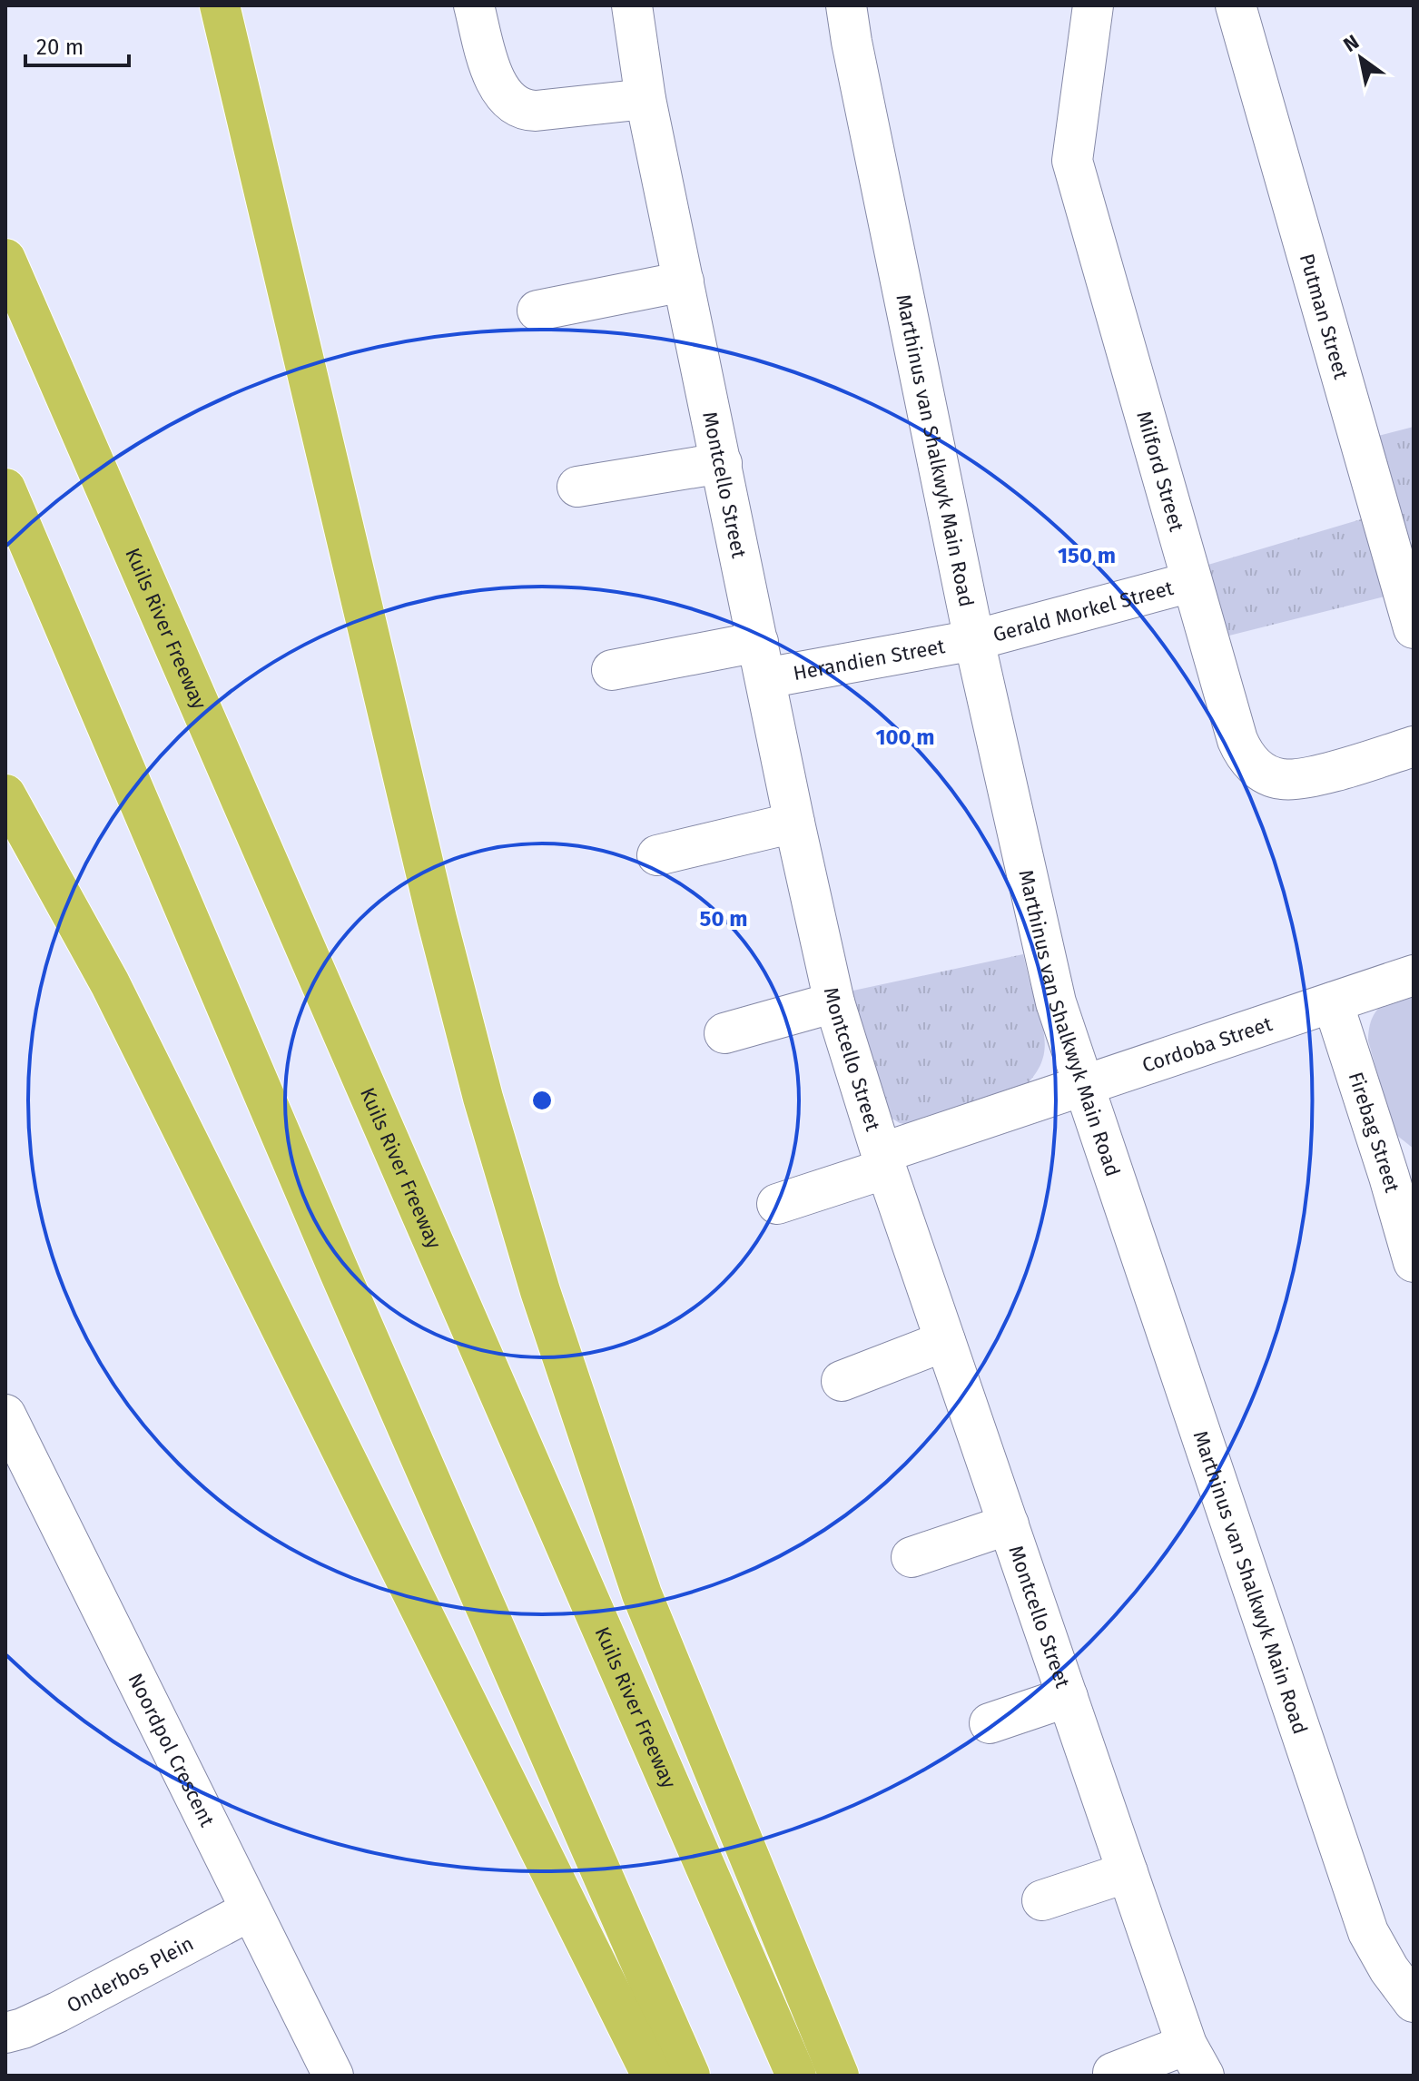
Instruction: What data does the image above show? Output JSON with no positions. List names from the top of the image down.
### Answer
{
  "streets": {
    "highway": ["Kuils River Freeway"],
    "street": [
      "Putman Street",
      "Marthinus van Shalkwyk Main Road",
      "Milford Street",
      "Montcello Street",
      "Gerald Morkel Street",
      "Herandien Street",
      "Cordoba Street",
      "Firebag Street",
      "Noordpol Crescent",
      "Onderbos Plein"
    ]
  },
  "crossings": [
    ["Marthinus van Shalkwyk Main Road", "Gerald Morkel Street"],
    ["Marthinus van Shalkwyk Main Road", "Herandien Street"],
    ["Marthinus van Shalkwyk Main Road", "Cordoba Street"],
    ["Milford Street", "Gerald Morkel Street"],
    ["Montcello Street", "Herandien Street"],
    ["Montcello Street", "Cordoba Street"],
    ["Gerald Morkel Street", "Herandien Street"],
    ["Cordoba Street", "Firebag Street"],
    ["Noordpol Crescent", "Onderbos Plein"]
  ],
  "scale_bar": "20 m",
  "north": "top left",
  "rings": ["150 m", "100 m", "50 m"]
}
